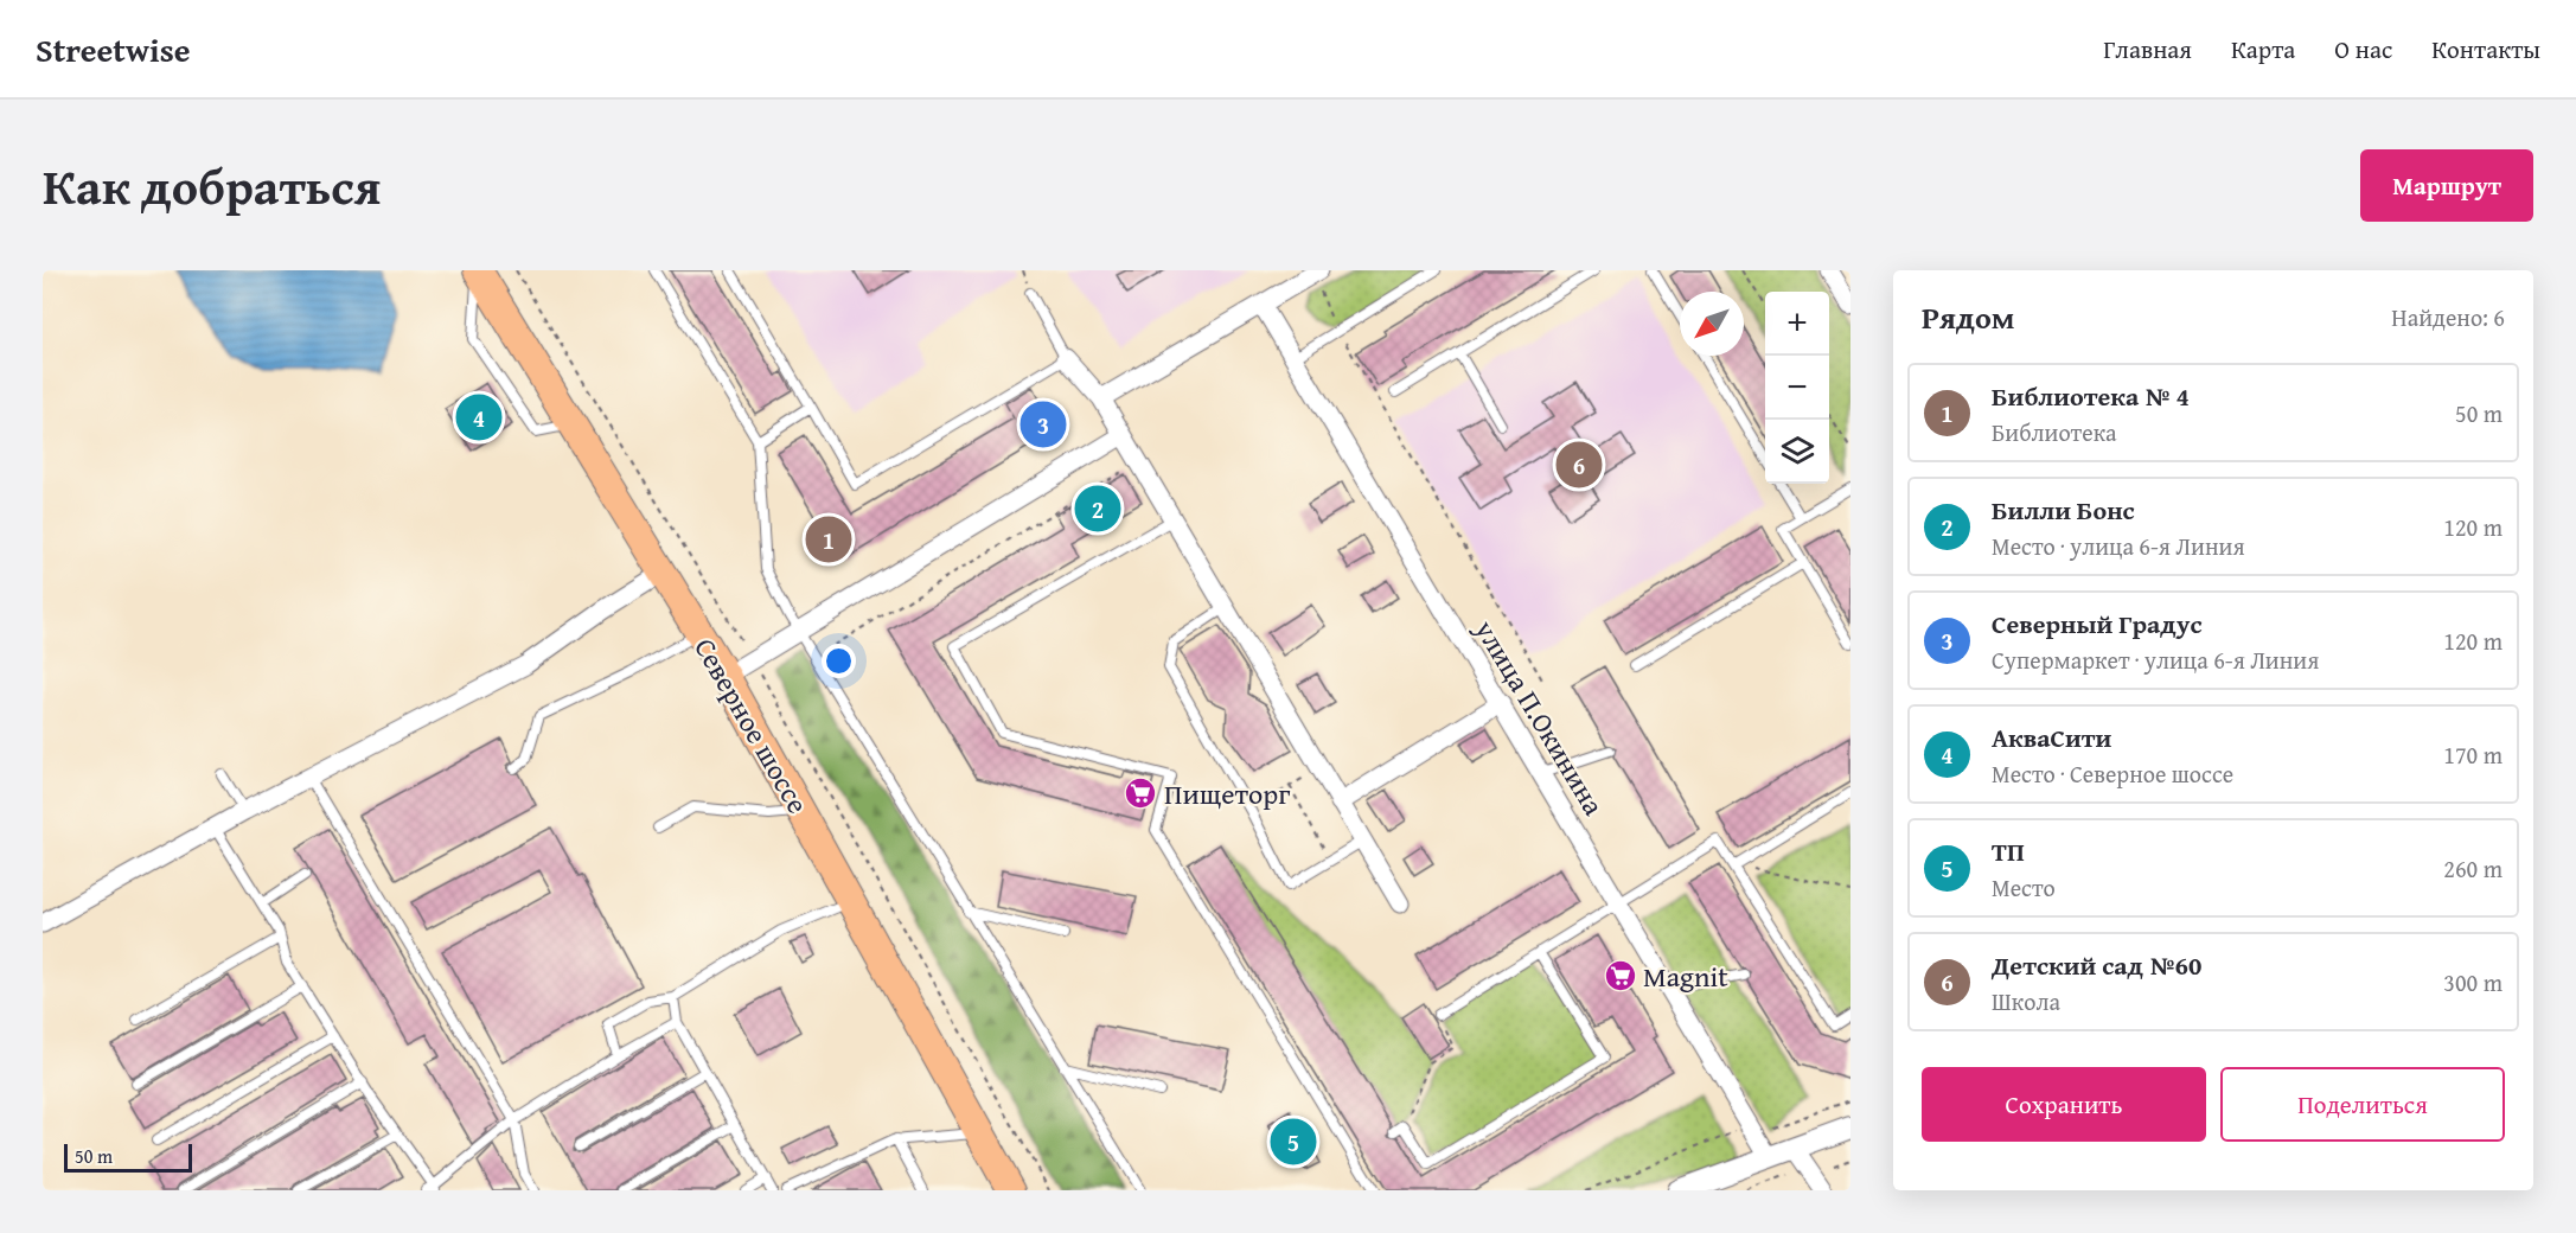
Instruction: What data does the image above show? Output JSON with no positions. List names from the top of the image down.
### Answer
{
  "streets": {
    "main road": ["Северное шоссе"],
    "street": ["улица П.Окинина"]
  },
  "places": {
    "supermarket": ["Пищеторг", "Magnit"]
  },
  "scale_bar": "50 m",
  "north": "bottom left",
  "page": {
    "header": "Streetwise",
    "nav": [
      "Главная",
      "Карта",
      "О нас",
      "Контакты"
    ],
    "title": "Как добраться",
    "buttons": [
      "Маршрут",
      ["Сохранить", "Поделиться"]
    ],
    "heading": ["Рядом", "Найдено: 6"],
    "map_buttons": ["+", "−"],
    "list": [
      {
        "mark": "1",
        "name": "Библиотека № 4",
        "note": "Библиотека",
        "value": "50 m"
      },
      {
        "mark": "2",
        "name": "Билли Бонс",
        "note": "Место · улица 6-я Линия",
        "value": "120 m"
      },
      {
        "mark": "3",
        "name": "Северный Градус",
        "note": "Супермаркет · улица 6-я Линия",
        "value": "120 m"
      },
      {
        "mark": "4",
        "name": "АкваСити",
        "note": "Место · Северное шоссе",
        "value": "170 m"
      },
      {
        "mark": "5",
        "name": "ТП",
        "note": "Место",
        "value": "260 m"
      },
      {
        "mark": "6",
        "name": "Детский сад №60",
        "note": "Школа",
        "value": "300 m"
      }
    ],
    "pins": [
      "4",
      "3",
      "6",
      "2",
      "1",
      "5"
    ],
    "scale": "50 m"
  }
}
